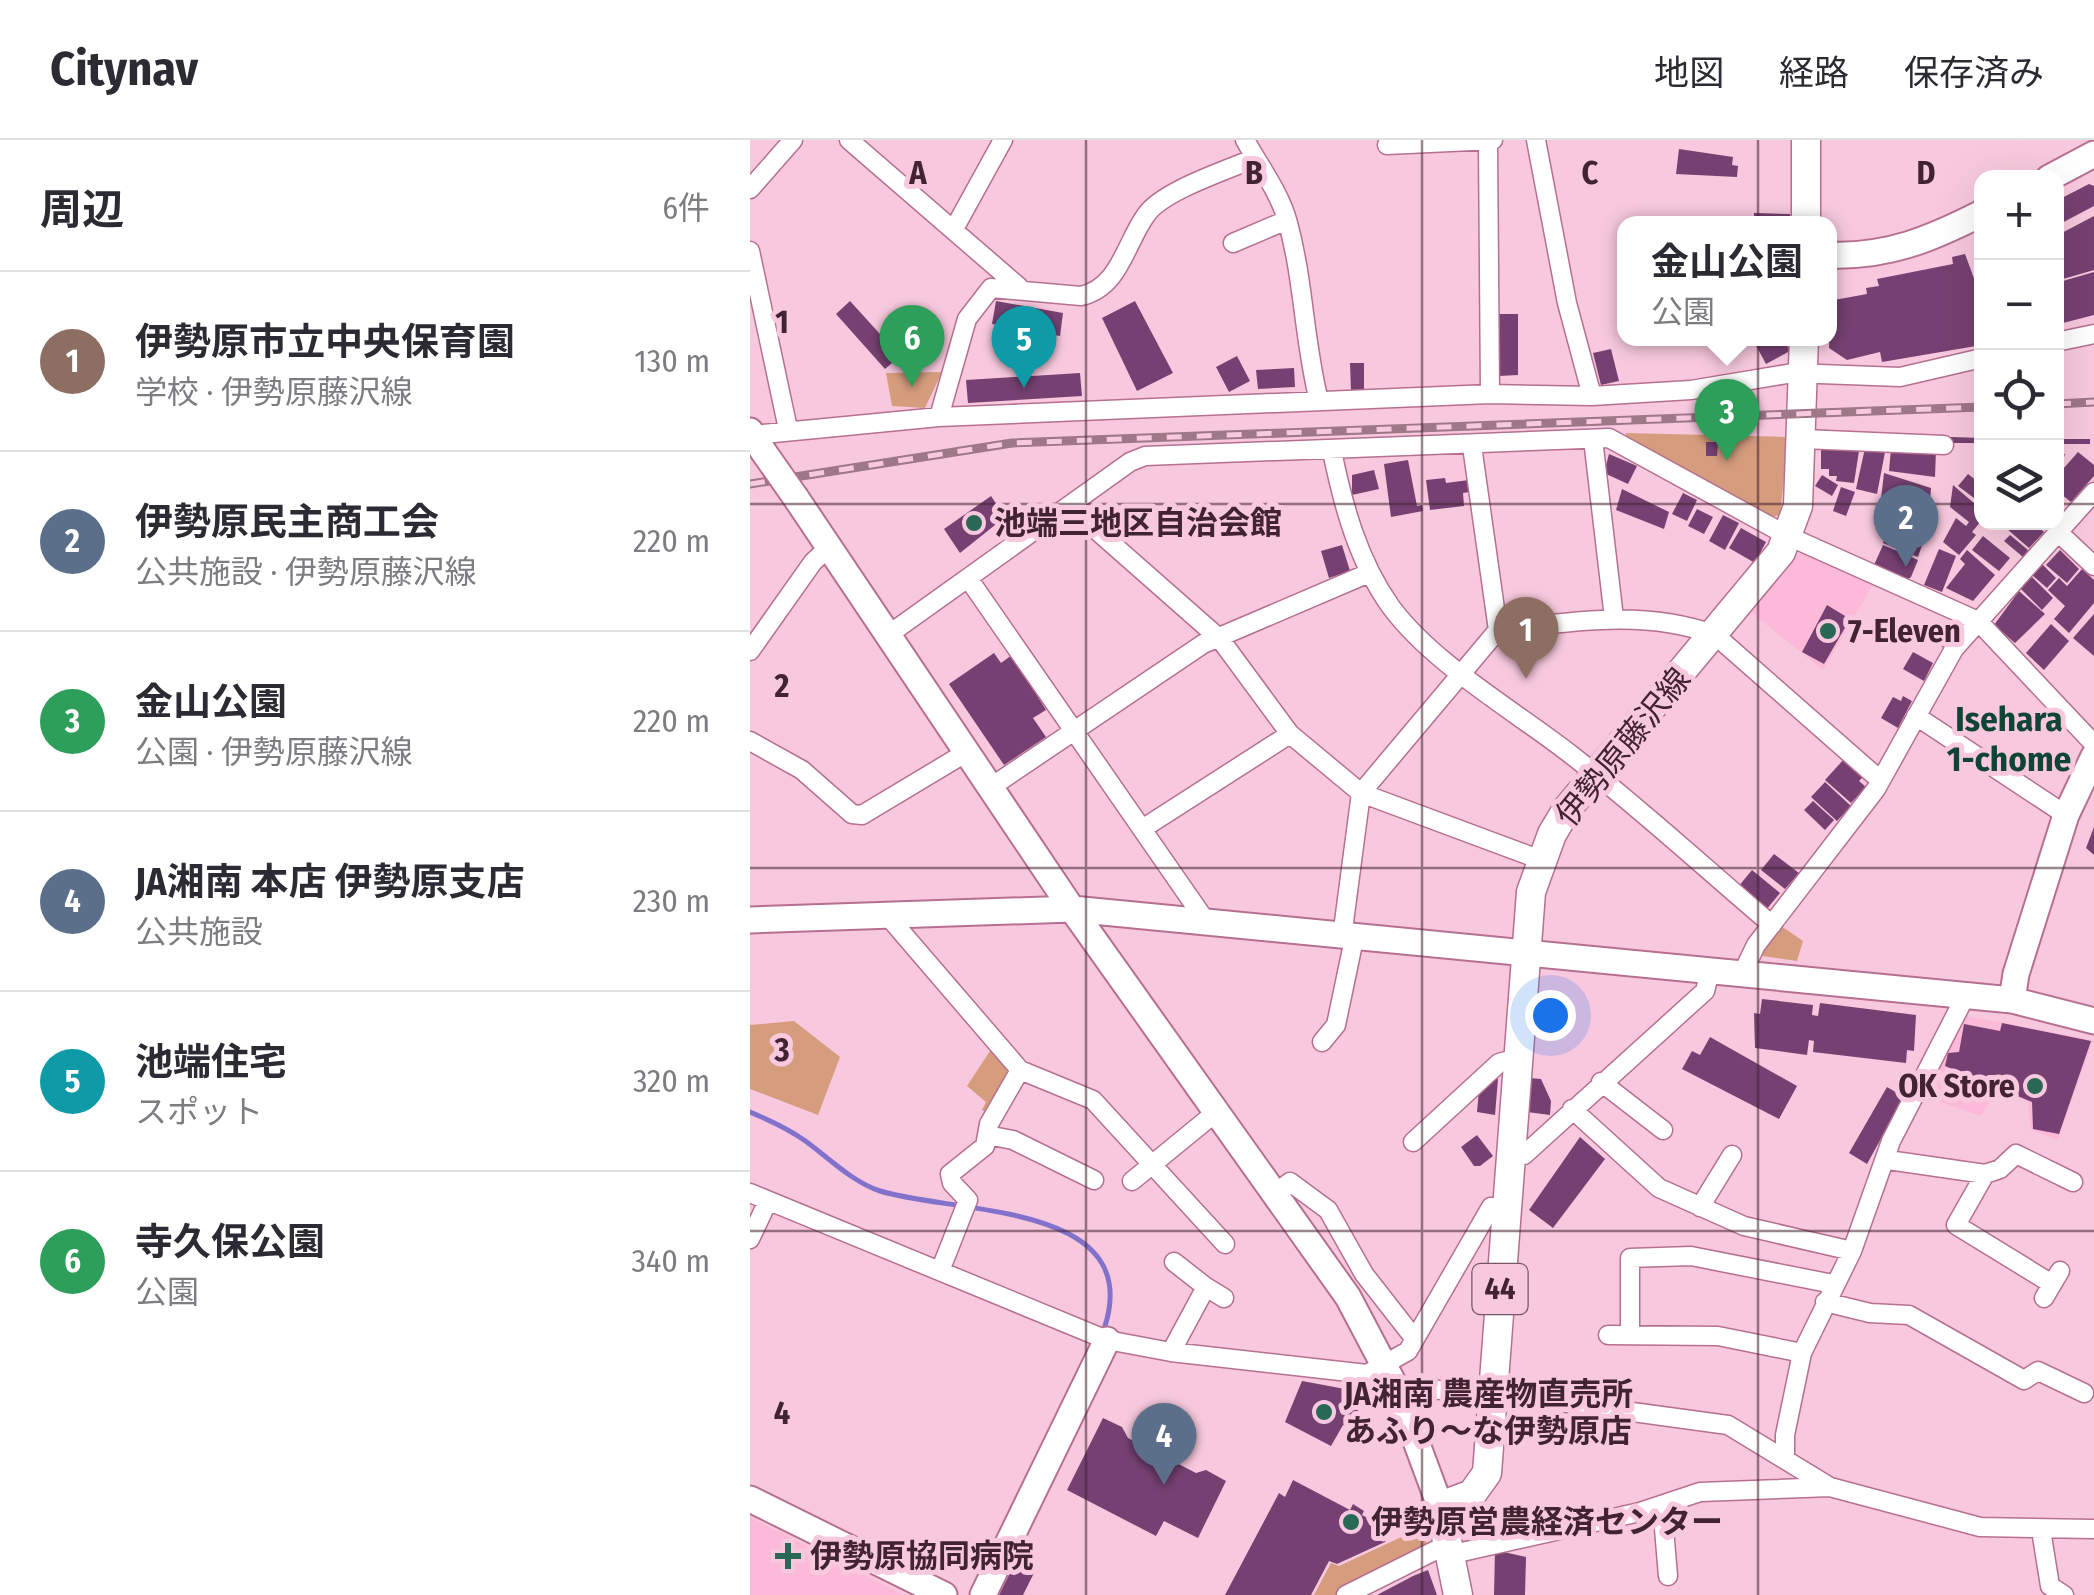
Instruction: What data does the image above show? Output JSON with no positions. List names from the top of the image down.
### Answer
{
  "streets": {
    "main road": ["伊勢原藤沢線", "44"]
  },
  "crossings": [
    ["伊勢原藤沢線", "44"]
  ],
  "districts": ["Isehara 1-chome"],
  "places": {
    "other": [
      "池端三地区自治会館",
      "7-Eleven",
      "OK Store",
      "JA湘南 農産物直売所 あふり～な伊勢原店",
      "伊勢原営農経済センター"
    ],
    "health": ["伊勢原協同病院"]
  },
  "page": {
    "header": "Citynav",
    "nav": ["地図", "経路", "保存済み"],
    "heading": ["周辺", "6件"],
    "map_buttons": ["+", "−"],
    "popup": ["金山公園", "公園"],
    "list": [
      {
        "mark": "1",
        "name": "伊勢原市立中央保育園",
        "note": "学校 · 伊勢原藤沢線",
        "value": "130 m"
      },
      {
        "mark": "2",
        "name": "伊勢原民主商工会",
        "note": "公共施設 · 伊勢原藤沢線",
        "value": "220 m"
      },
      {
        "mark": "3",
        "name": "金山公園",
        "note": "公園 · 伊勢原藤沢線",
        "value": "220 m"
      },
      {
        "mark": "4",
        "name": "JA湘南 本店 伊勢原支店",
        "note": "公共施設",
        "value": "230 m"
      },
      {
        "mark": "5",
        "name": "池端住宅",
        "note": "スポット",
        "value": "320 m"
      },
      {
        "mark": "6",
        "name": "寺久保公園",
        "note": "公園",
        "value": "340 m"
      }
    ],
    "pins": [
      "6",
      "5",
      "3",
      "2",
      "1",
      "4"
    ]
  },
  "grid": {
    "columns": [
      "A",
      "B",
      "C",
      "D"
    ],
    "rows": [
      "1",
      "2",
      "3",
      "4"
    ]
  }
}
